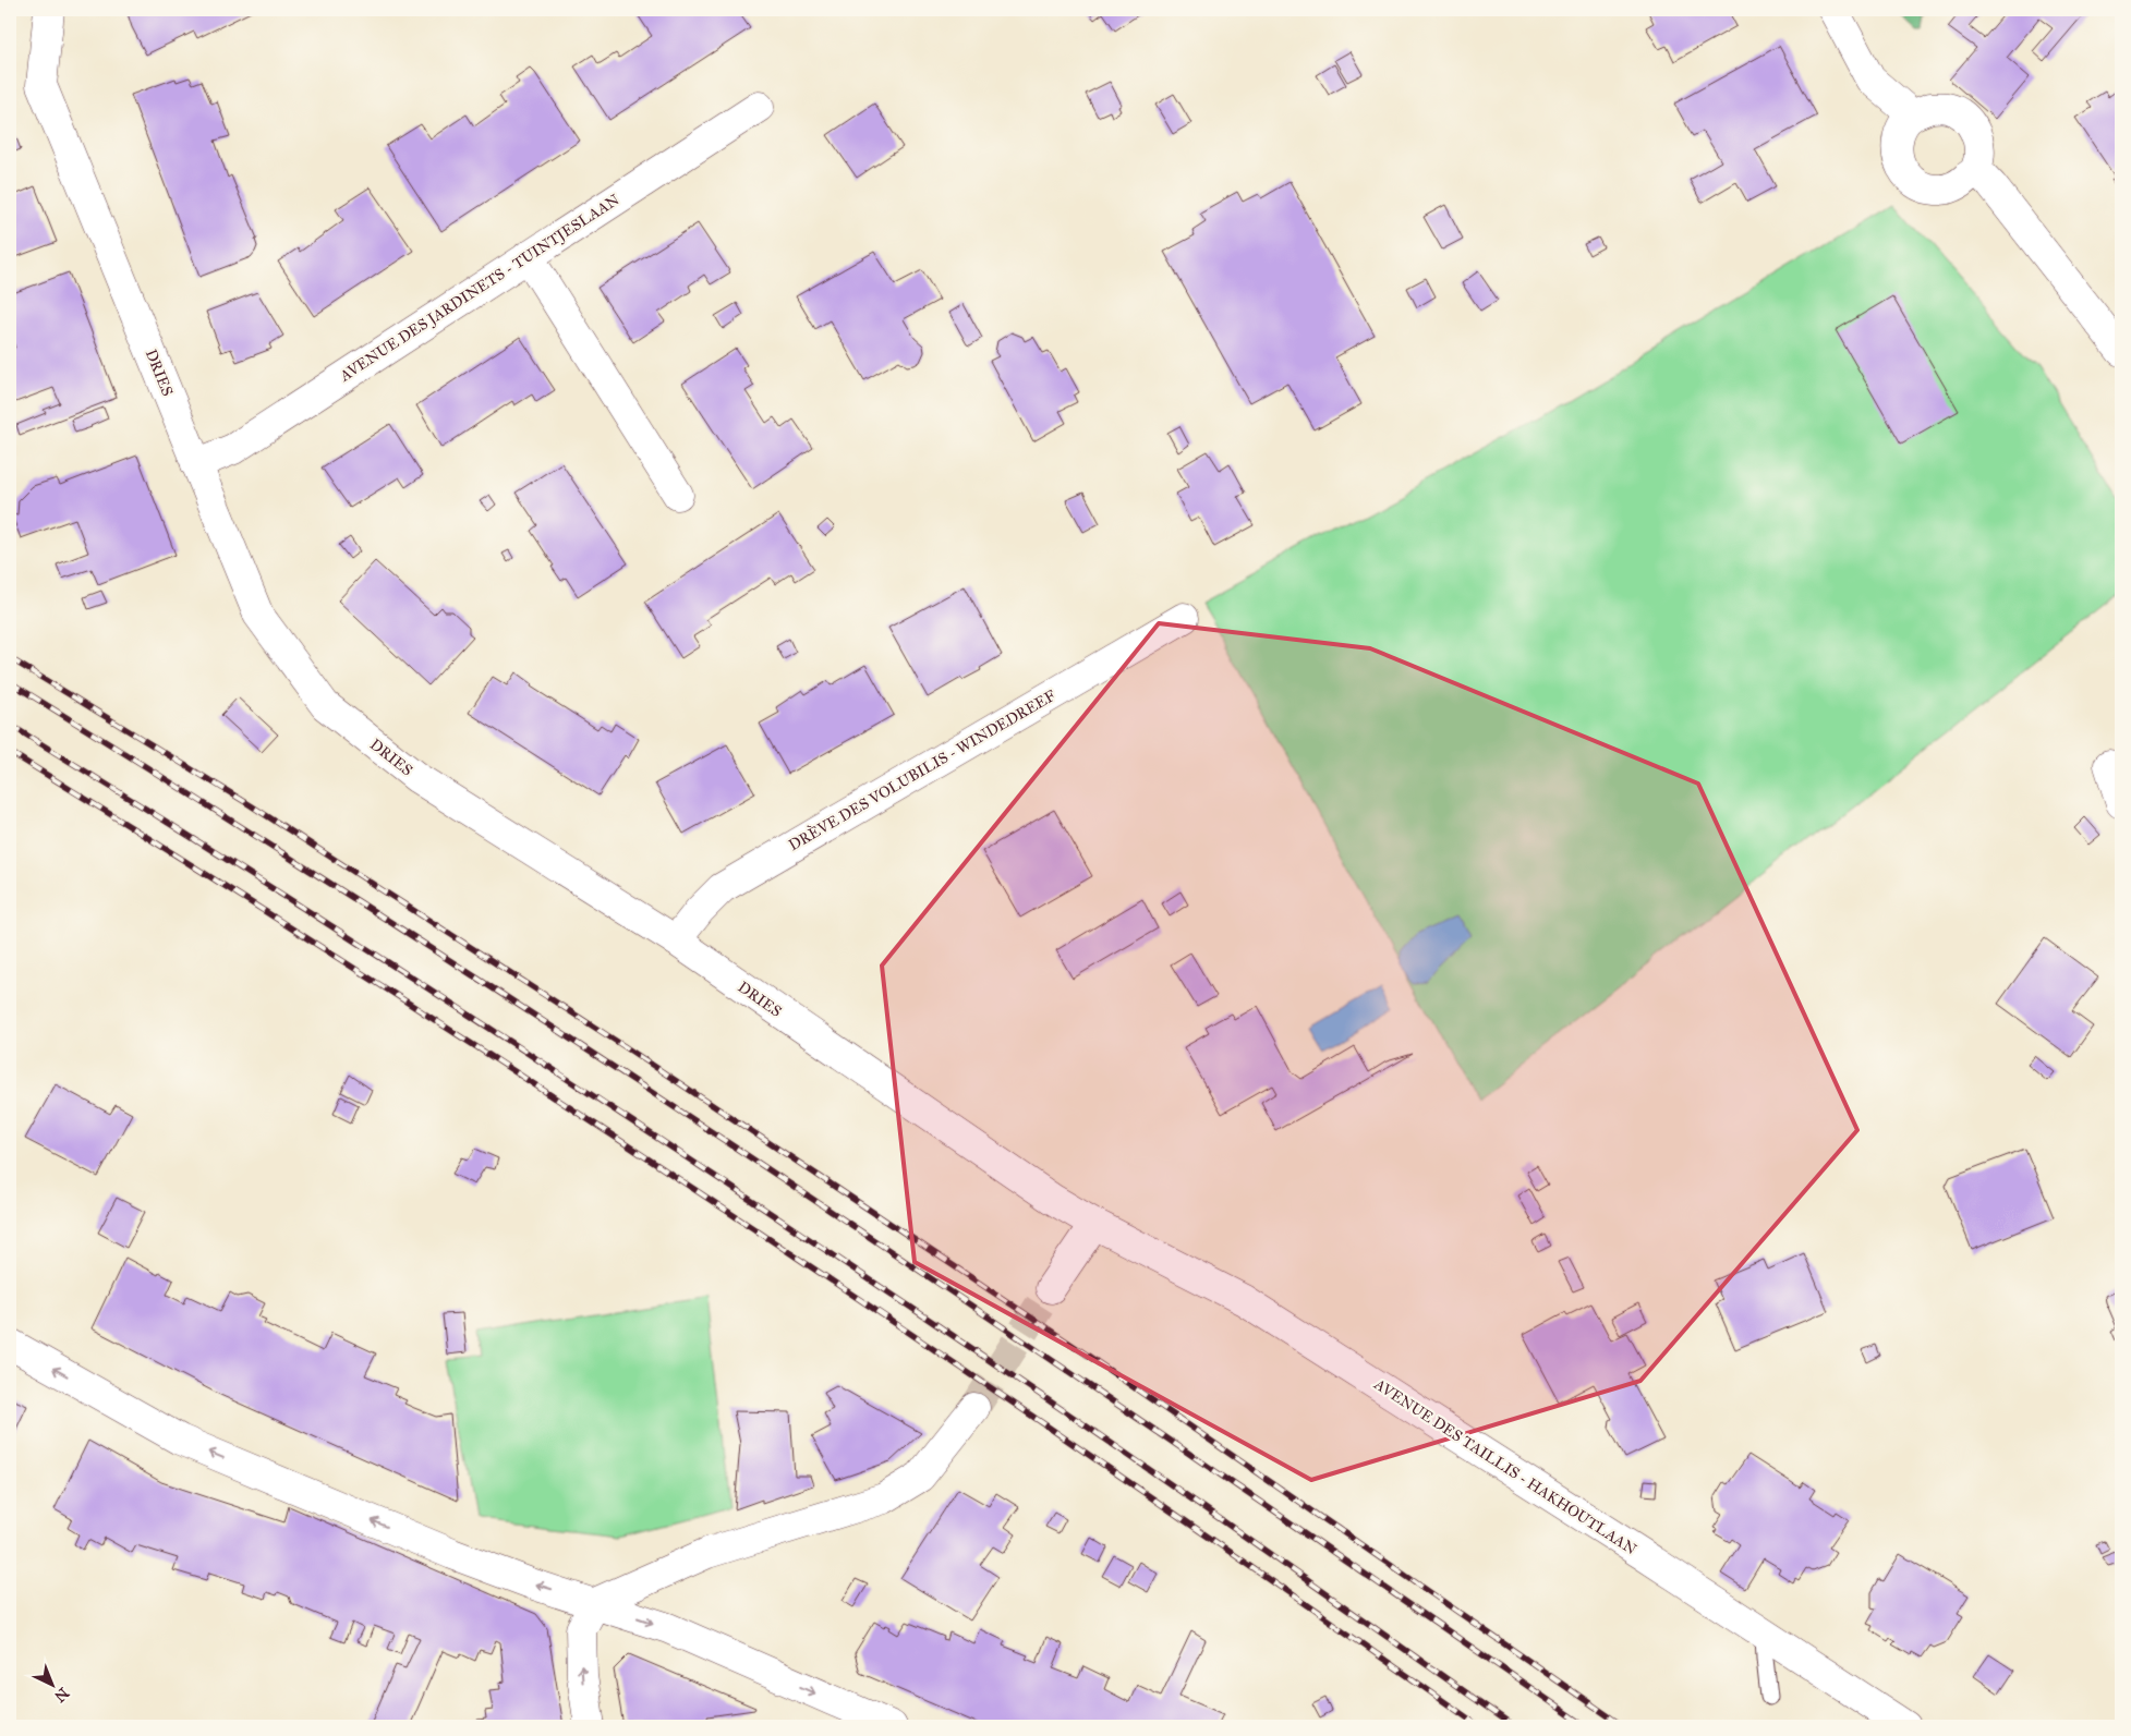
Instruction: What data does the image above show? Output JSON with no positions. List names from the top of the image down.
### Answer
{
  "streets": {
    "street": [
      "AVENUE DES JARDINETS - TUINTJESLAAN",
      "DRIES",
      "DRÈVE DES VOLUBILIS - WINDEDREEF",
      "AVENUE DES TAILLIS - HAKHOUTLAAN"
    ]
  },
  "crossings": [
    ["AVENUE DES JARDINETS - TUINTJESLAAN", "DRIES"],
    ["DRIES", "DRÈVE DES VOLUBILIS - WINDEDREEF"],
    ["DRIES", "AVENUE DES TAILLIS - HAKHOUTLAAN"]
  ],
  "north": "bottom right"
}
